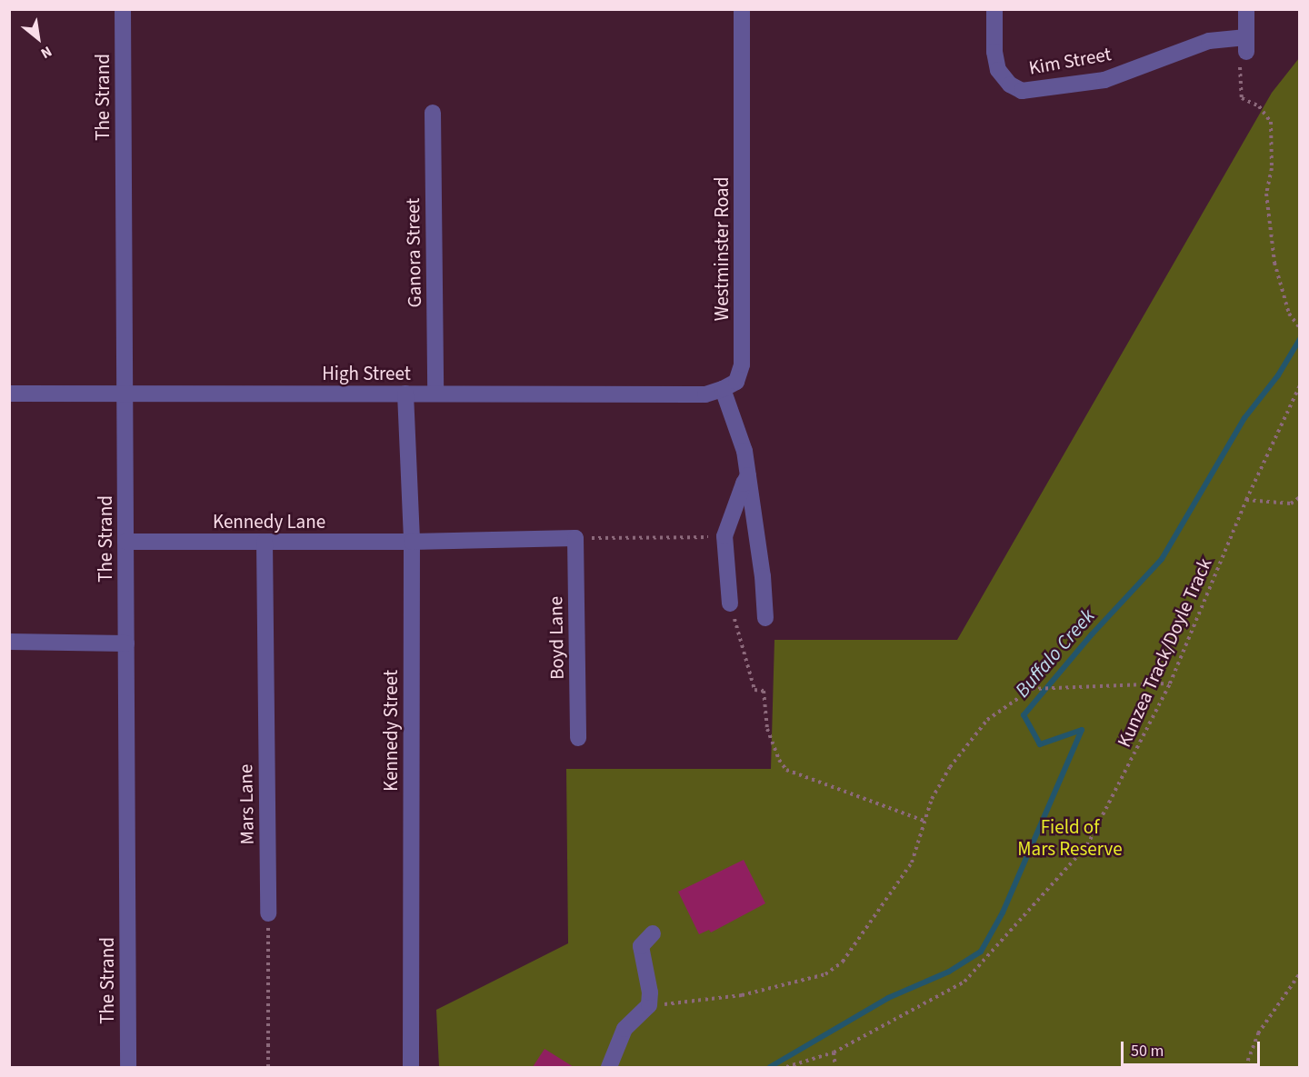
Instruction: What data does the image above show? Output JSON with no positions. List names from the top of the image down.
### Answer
{
  "streets": {
    "street": [
      "Kim Street",
      "The Strand",
      "Westminster Road",
      "Ganora Street",
      "High Street",
      "Kennedy Lane",
      "Boyd Lane",
      "Kennedy Street",
      "Mars Lane"
    ],
    "path": ["Kunzea Track/Doyle Track"]
  },
  "crossings": [
    ["The Strand", "High Street"],
    ["The Strand", "Kennedy Lane"],
    ["Westminster Road", "High Street"],
    ["Ganora Street", "High Street"],
    ["High Street", "Kennedy Street"],
    ["Kennedy Lane", "Kennedy Street"],
    ["Kennedy Lane", "Mars Lane"]
  ],
  "water": ["Buffalo Creek"],
  "parks": ["Field of Mars Reserve"],
  "scale_bar": "50 m",
  "north": "bottom right"
}
